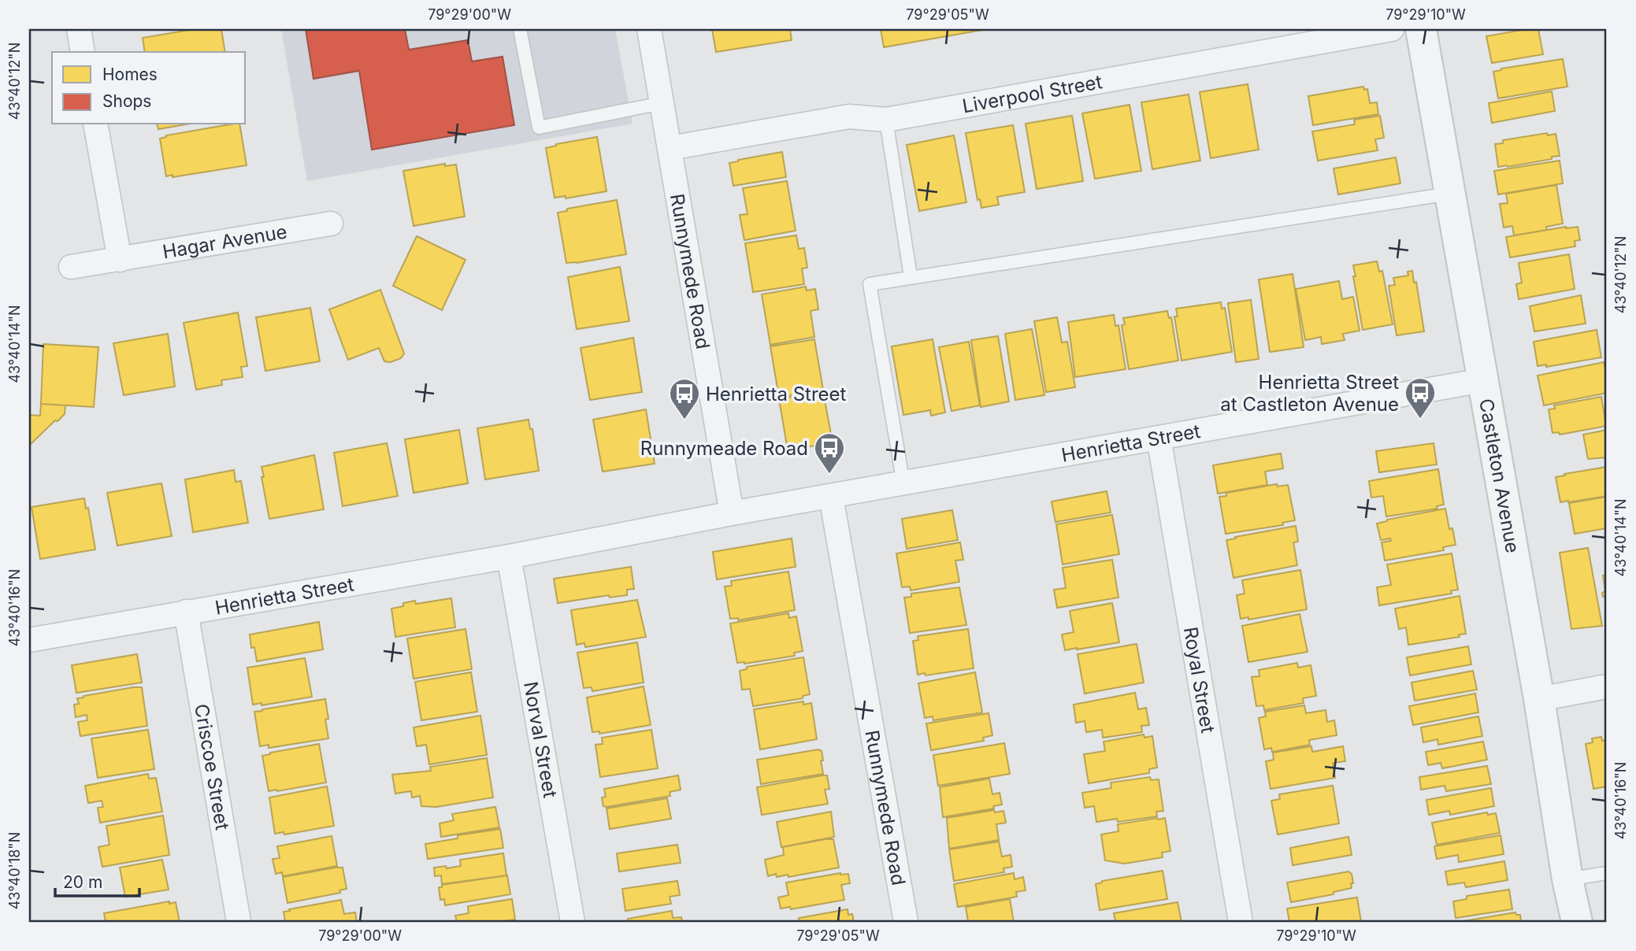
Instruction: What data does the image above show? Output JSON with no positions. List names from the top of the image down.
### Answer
{
  "streets": {
    "street": [
      "Liverpool Street",
      "Hagar Avenue",
      "Runnymede Road",
      "Henrietta Street",
      "Castleton Avenue",
      "Royal Street",
      "Norval Street",
      "Criscoe Street"
    ]
  },
  "crossings": [
    ["Liverpool Street", "Runnymede Road"],
    ["Runnymede Road", "Henrietta Street"],
    ["Henrietta Street", "Castleton Avenue"],
    ["Henrietta Street", "Royal Street"],
    ["Henrietta Street", "Norval Street"],
    ["Henrietta Street", "Criscoe Street"]
  ],
  "places": {
    "bus stop": ["Henrietta Street at Castleton Avenue", "Henrietta Street", "Runnymeade Road"]
  },
  "legend": ["Homes", "Shops"],
  "scale_bar": "20 m",
  "coordinates": [
    "79°29'00\"W",
    "79°29'05\"W",
    "79°29'10\"W",
    "43°40'12\"N",
    "43°40'14\"N",
    "43°40'16\"N",
    "43°40'18\"N"
  ]
}
